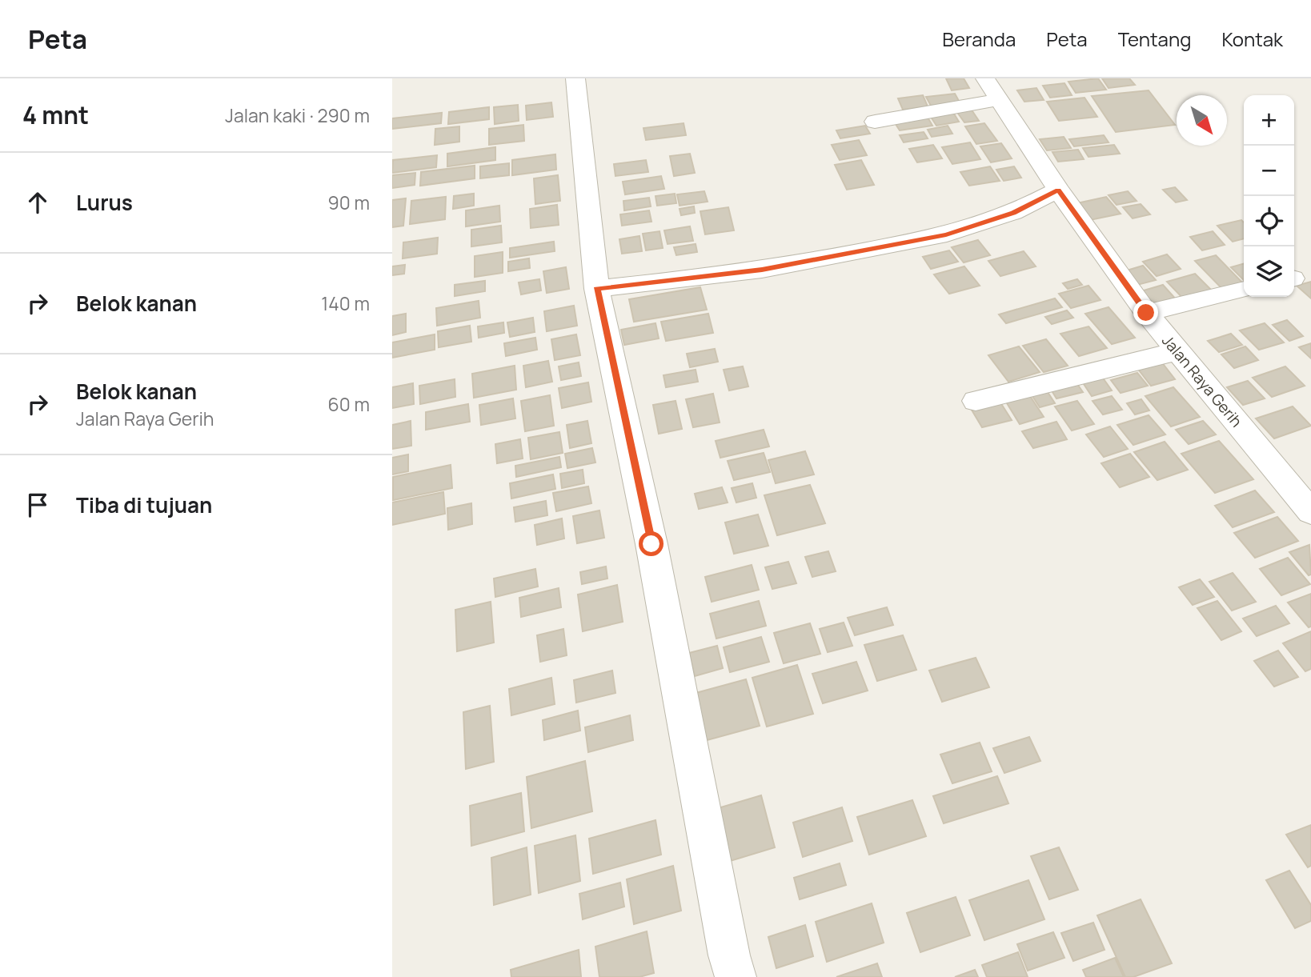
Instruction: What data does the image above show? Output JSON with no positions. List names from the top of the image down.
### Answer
{
  "streets": {
    "street": ["Jalan Raya Gerih"]
  },
  "north": "bottom right",
  "page": {
    "header": "Peta",
    "nav": [
      "Beranda",
      "Peta",
      "Tentang",
      "Kontak"
    ],
    "heading": ["4 mnt", "Jalan kaki · 290 m"],
    "map_buttons": ["+", "−"],
    "list": [
      ["Lurus", "90 m"],
      ["Belok kanan", "140 m"],
      ["Belok kanan", "Jalan Raya Gerih", "60 m"],
      "Tiba di tujuan"
    ]
  }
}
